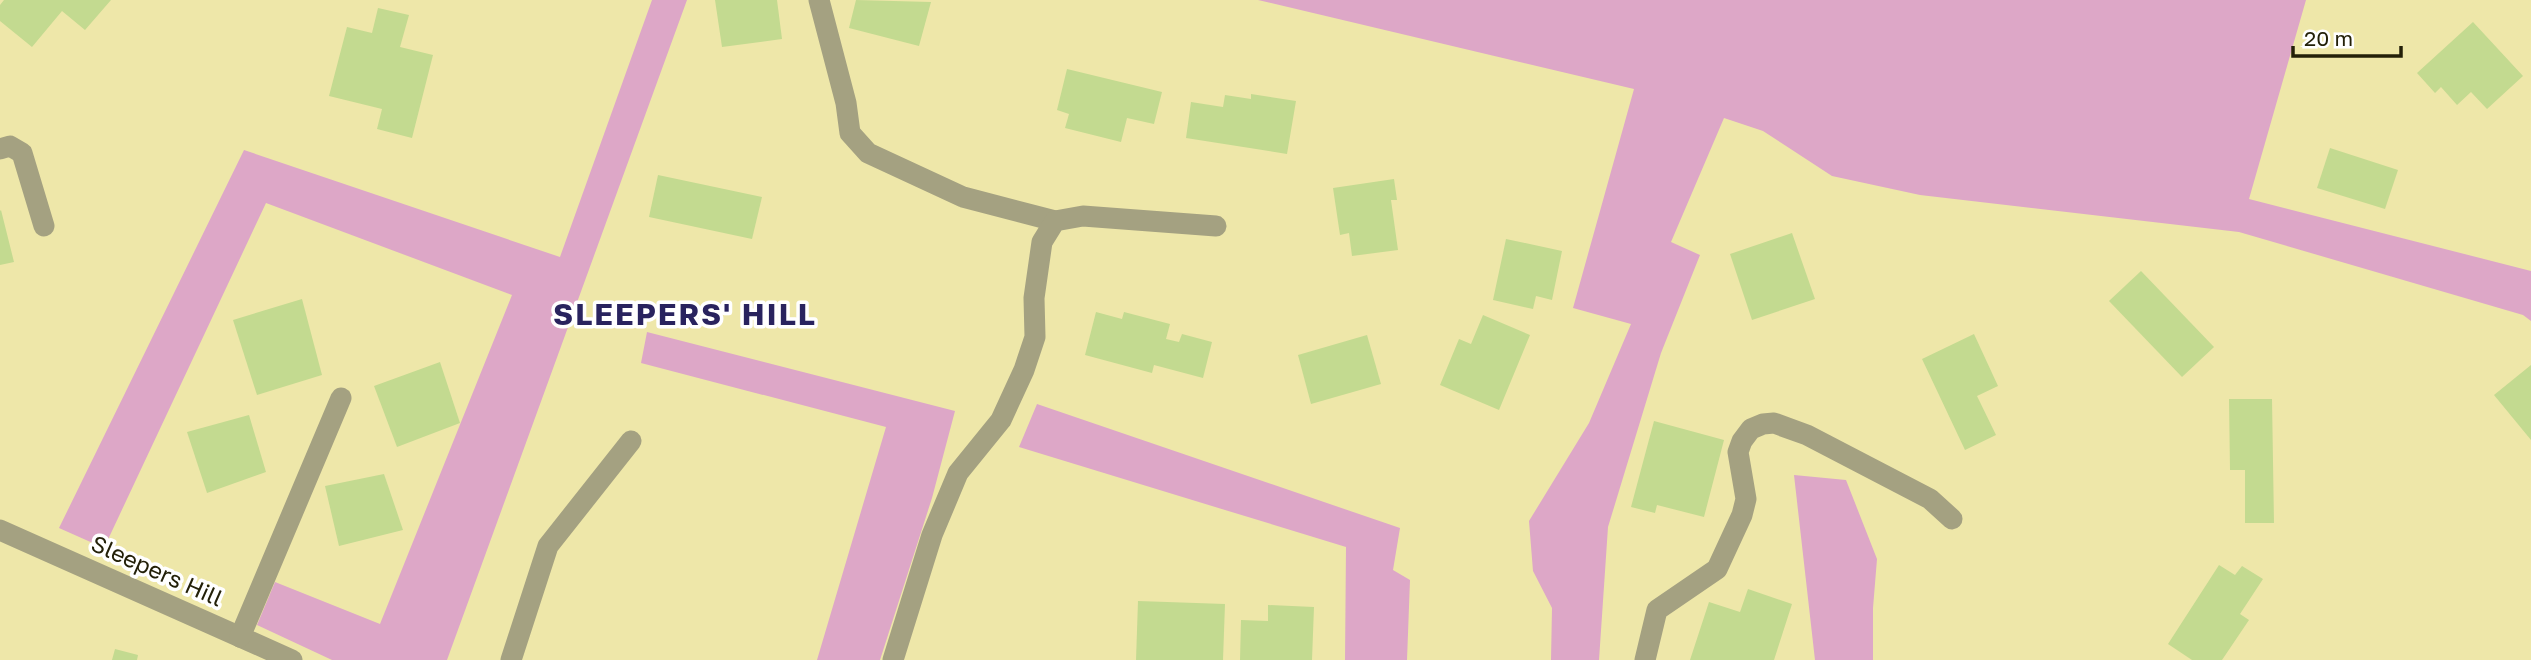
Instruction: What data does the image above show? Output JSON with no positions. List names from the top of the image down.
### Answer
{
  "streets": {
    "street": ["Sleepers Hill"]
  },
  "districts": ["SLEEPERS' HILL"],
  "scale_bar": "20 m"
}
